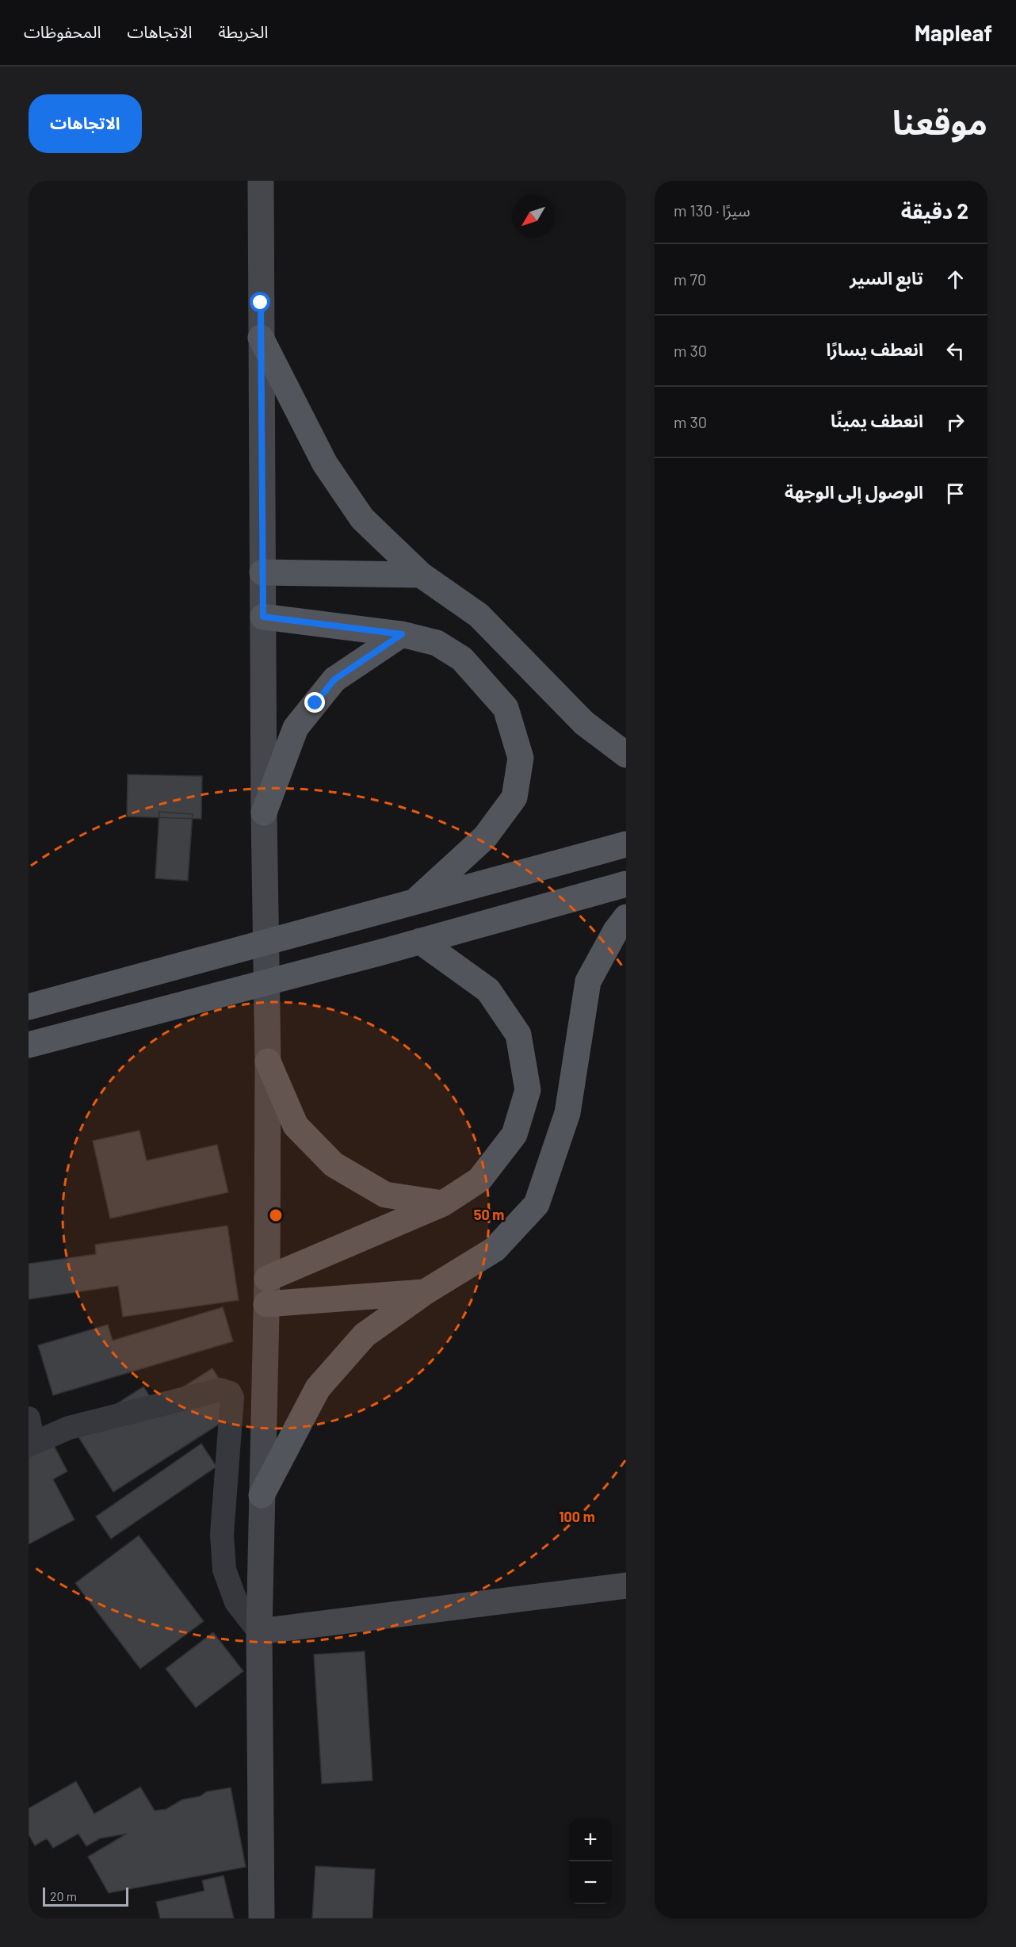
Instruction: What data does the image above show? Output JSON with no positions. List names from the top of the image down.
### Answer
{
  "scale_bar": "20 m",
  "north": "bottom left",
  "page": {
    "header": "Mapleaf",
    "nav": ["الخريطة", "الاتجاهات", "المحفوظات"],
    "title": "موقعنا",
    "buttons": "الاتجاهات",
    "heading": ["2 دقيقة", "سيرًا · 130 m"],
    "list": [
      ["تابع السير", "70 m"],
      ["انعطف يسارًا", "30 m"],
      ["انعطف يمينًا", "30 m"],
      "الوصول إلى الوجهة"
    ],
    "map_buttons": ["+", "−"],
    "scale": "20 m"
  },
  "rings": ["50 m", "100 m"]
}
